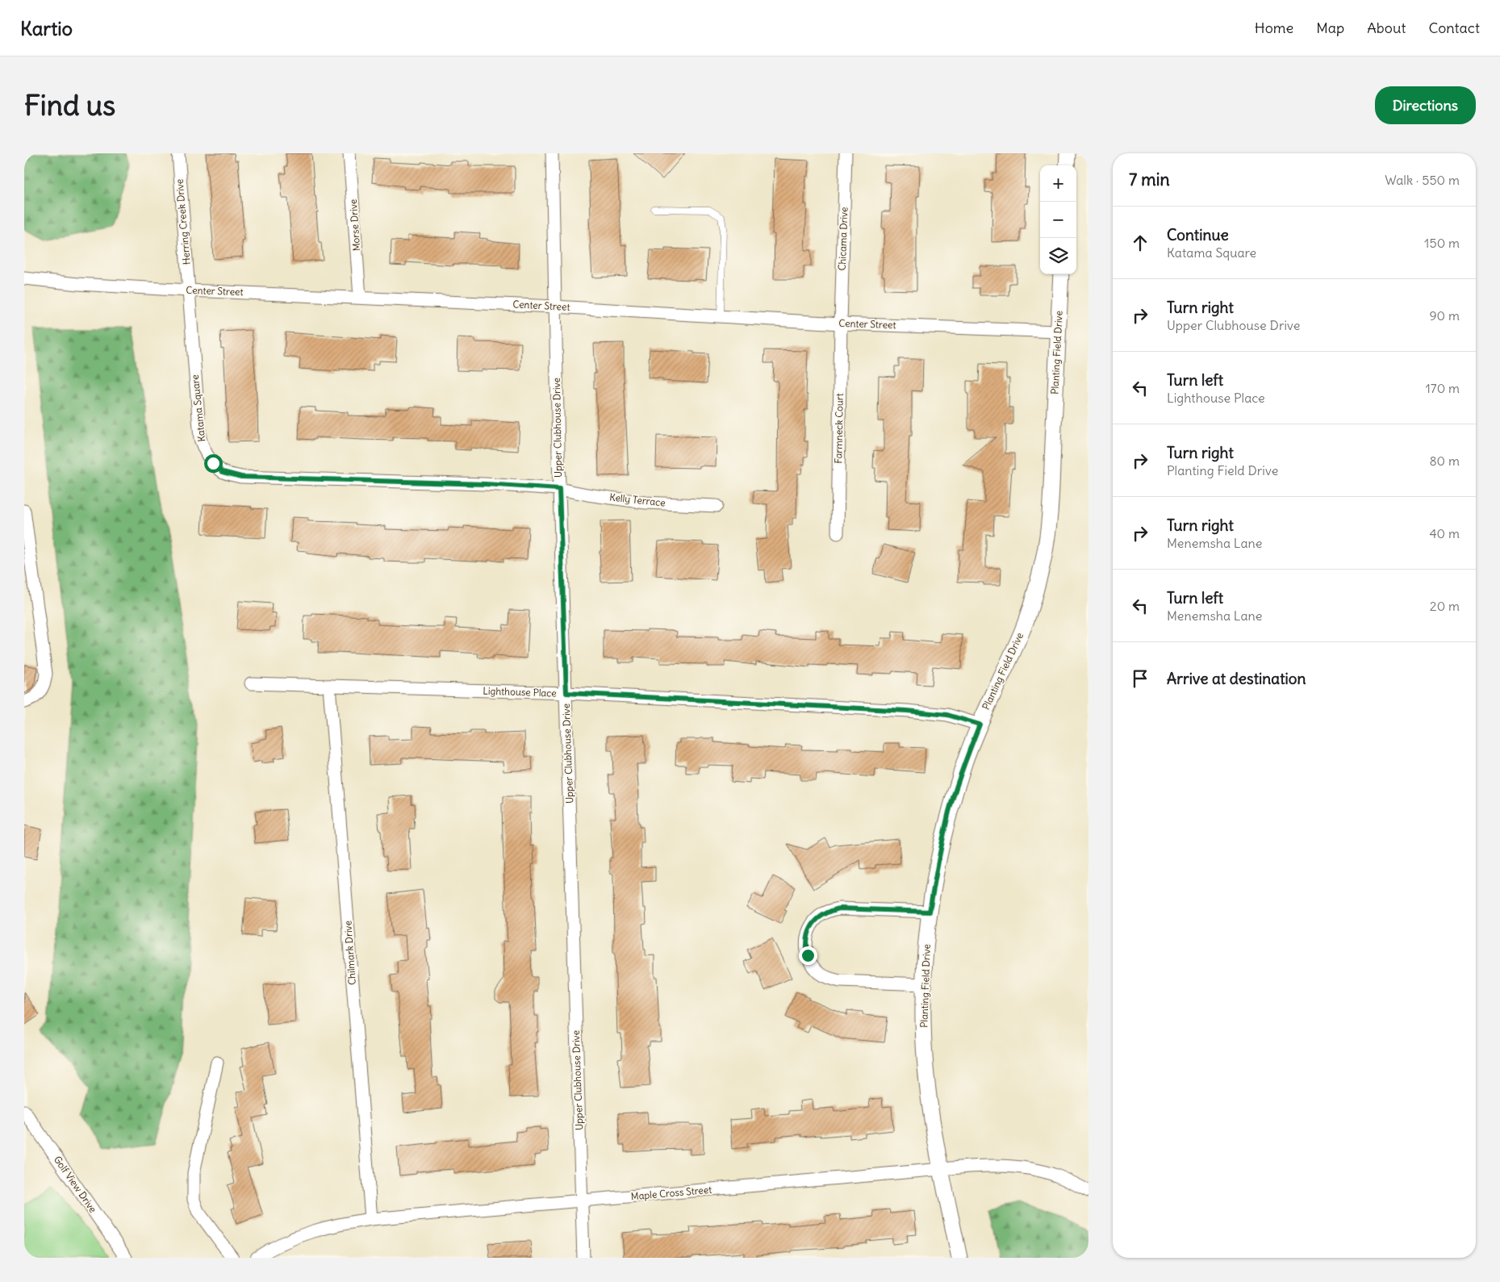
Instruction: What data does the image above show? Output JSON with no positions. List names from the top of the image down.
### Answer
{
  "streets": {
    "street": [
      "Herring Creek Drive",
      "Morse Drive",
      "Chicama Drive",
      "Center Street",
      "Planting Field Drive",
      "Katama Square",
      "Upper Clubhouse Drive",
      "Farmneck Court",
      "Kelly Terrace",
      "Lighthouse Place",
      "Chilmark Drive",
      "Golf View Drive",
      "Maple Cross Street"
    ]
  },
  "crossings": [
    ["Herring Creek Drive", "Center Street"],
    ["Herring Creek Drive", "Katama Square"],
    ["Morse Drive", "Center Street"],
    ["Chicama Drive", "Center Street"],
    ["Chicama Drive", "Farmneck Court"],
    ["Center Street", "Planting Field Drive"],
    ["Center Street", "Katama Square"],
    ["Center Street", "Upper Clubhouse Drive"],
    ["Center Street", "Farmneck Court"],
    ["Planting Field Drive", "Lighthouse Place"],
    ["Planting Field Drive", "Maple Cross Street"],
    ["Katama Square", "Upper Clubhouse Drive"],
    ["Katama Square", "Kelly Terrace"],
    ["Upper Clubhouse Drive", "Kelly Terrace"],
    ["Upper Clubhouse Drive", "Lighthouse Place"],
    ["Upper Clubhouse Drive", "Maple Cross Street"],
    ["Lighthouse Place", "Chilmark Drive"],
    ["Chilmark Drive", "Maple Cross Street"]
  ],
  "page": {
    "header": "Kartio",
    "nav": [
      "Home",
      "Map",
      "About",
      "Contact"
    ],
    "buttons": "Directions",
    "title": "Find us",
    "heading": ["7 min", "Walk · 550 m"],
    "map_buttons": ["+", "−"],
    "list": [
      ["Continue", "Katama Square", "150 m"],
      ["Turn right", "Upper Clubhouse Drive", "90 m"],
      ["Turn left", "Lighthouse Place", "170 m"],
      ["Turn right", "Planting Field Drive", "80 m"],
      ["Turn right", "Menemsha Lane", "40 m"],
      ["Turn left", "Menemsha Lane", "20 m"],
      "Arrive at destination"
    ]
  }
}
